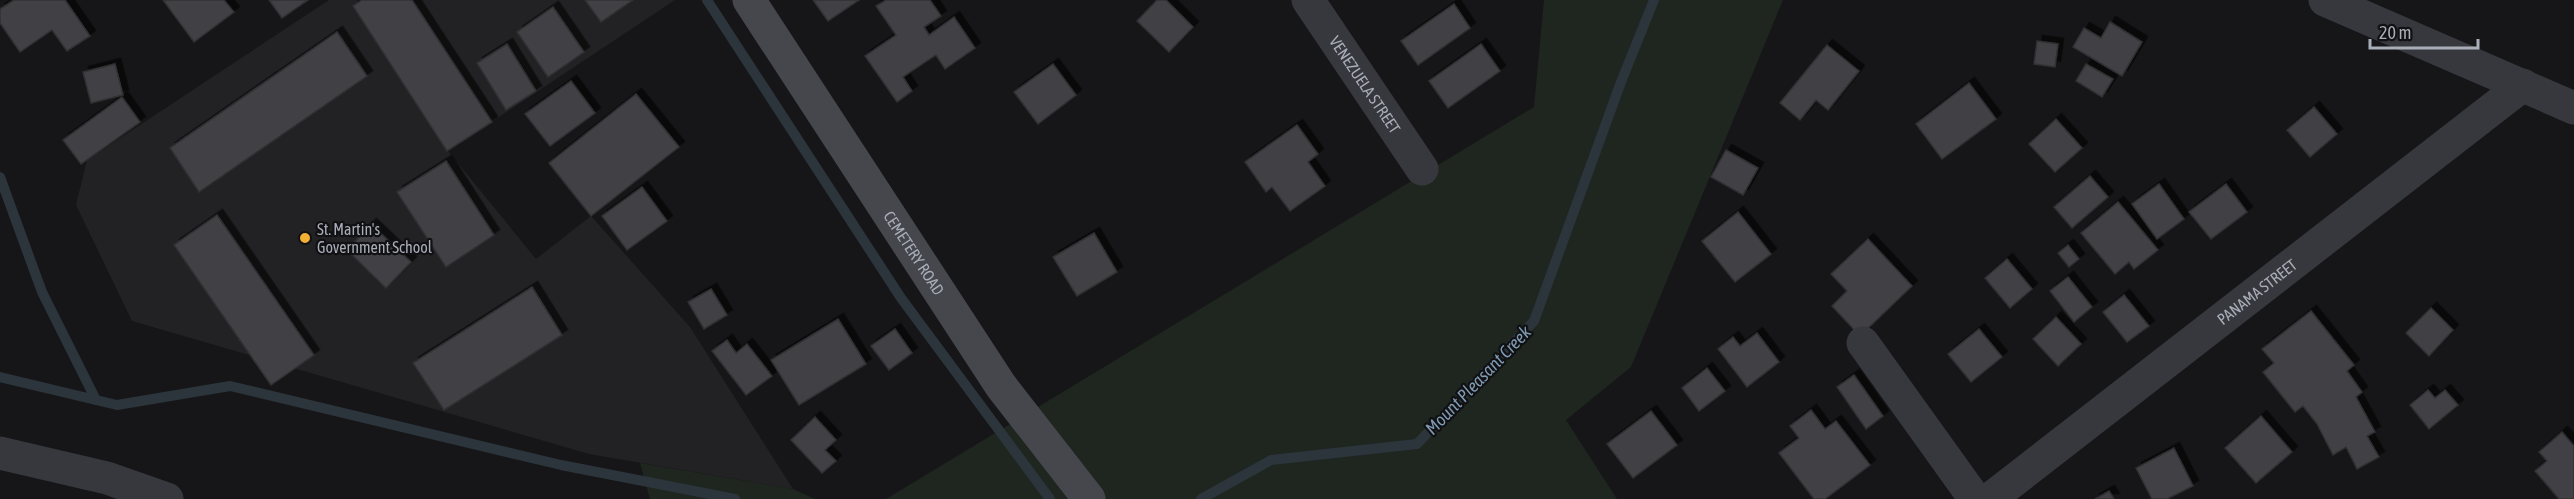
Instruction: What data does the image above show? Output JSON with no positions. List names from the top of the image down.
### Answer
{
  "streets": {
    "street": ["VENEZUELA STREET", "CEMETERY ROAD", "PANAMA STREET"]
  },
  "water": ["Mount Pleasant Creek"],
  "places": ["St. Martin's Government School"],
  "scale_bar": "20 m"
}
